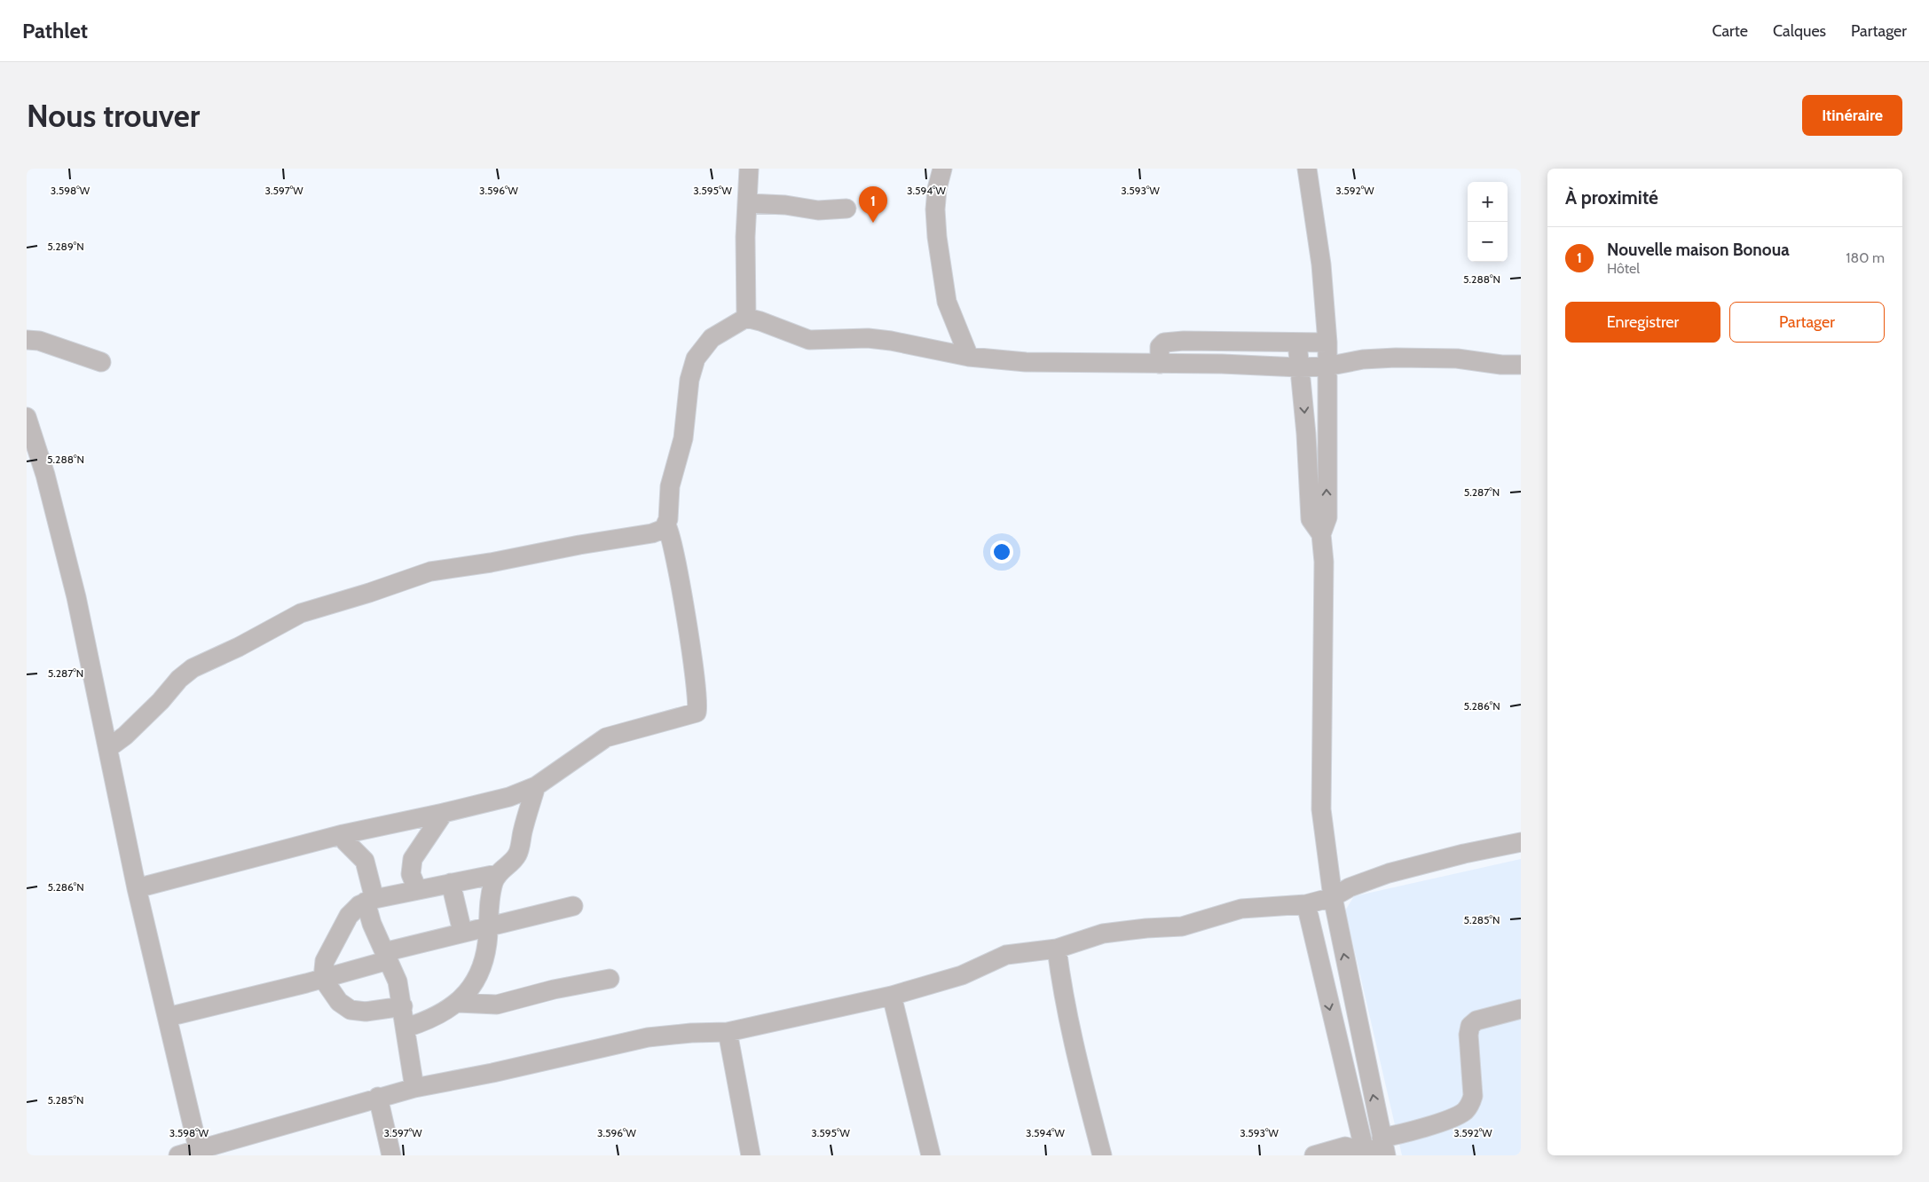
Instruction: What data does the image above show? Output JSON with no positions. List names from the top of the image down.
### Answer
{
  "page": {
    "header": "Pathlet",
    "nav": ["Carte", "Calques", "Partager"],
    "buttons": [
      "Itinéraire",
      ["Enregistrer", "Partager"]
    ],
    "title": "Nous trouver",
    "heading": "À proximité",
    "map_buttons": ["+", "−"],
    "pins": "1",
    "list": [
      {
        "mark": "1",
        "name": "Nouvelle maison Bonoua",
        "note": "Hôtel",
        "value": "180 m"
      }
    ]
  },
  "coordinates": [
    "3.598°W",
    "3.597°W",
    "3.596°W",
    "3.595°W",
    "3.594°W",
    "3.593°W",
    "3.592°W",
    "5.289°N",
    "5.288°N",
    "5.287°N",
    "5.286°N",
    "5.285°N"
  ]
}
